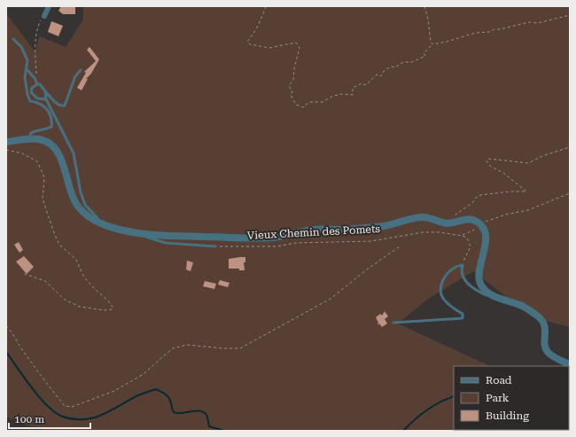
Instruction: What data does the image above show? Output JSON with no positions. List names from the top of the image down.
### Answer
{
  "streets": {
    "path": ["Vieux Chemin des Pomets"]
  },
  "legend": ["Road", "Park", "Building"],
  "scale_bar": "100 m"
}
